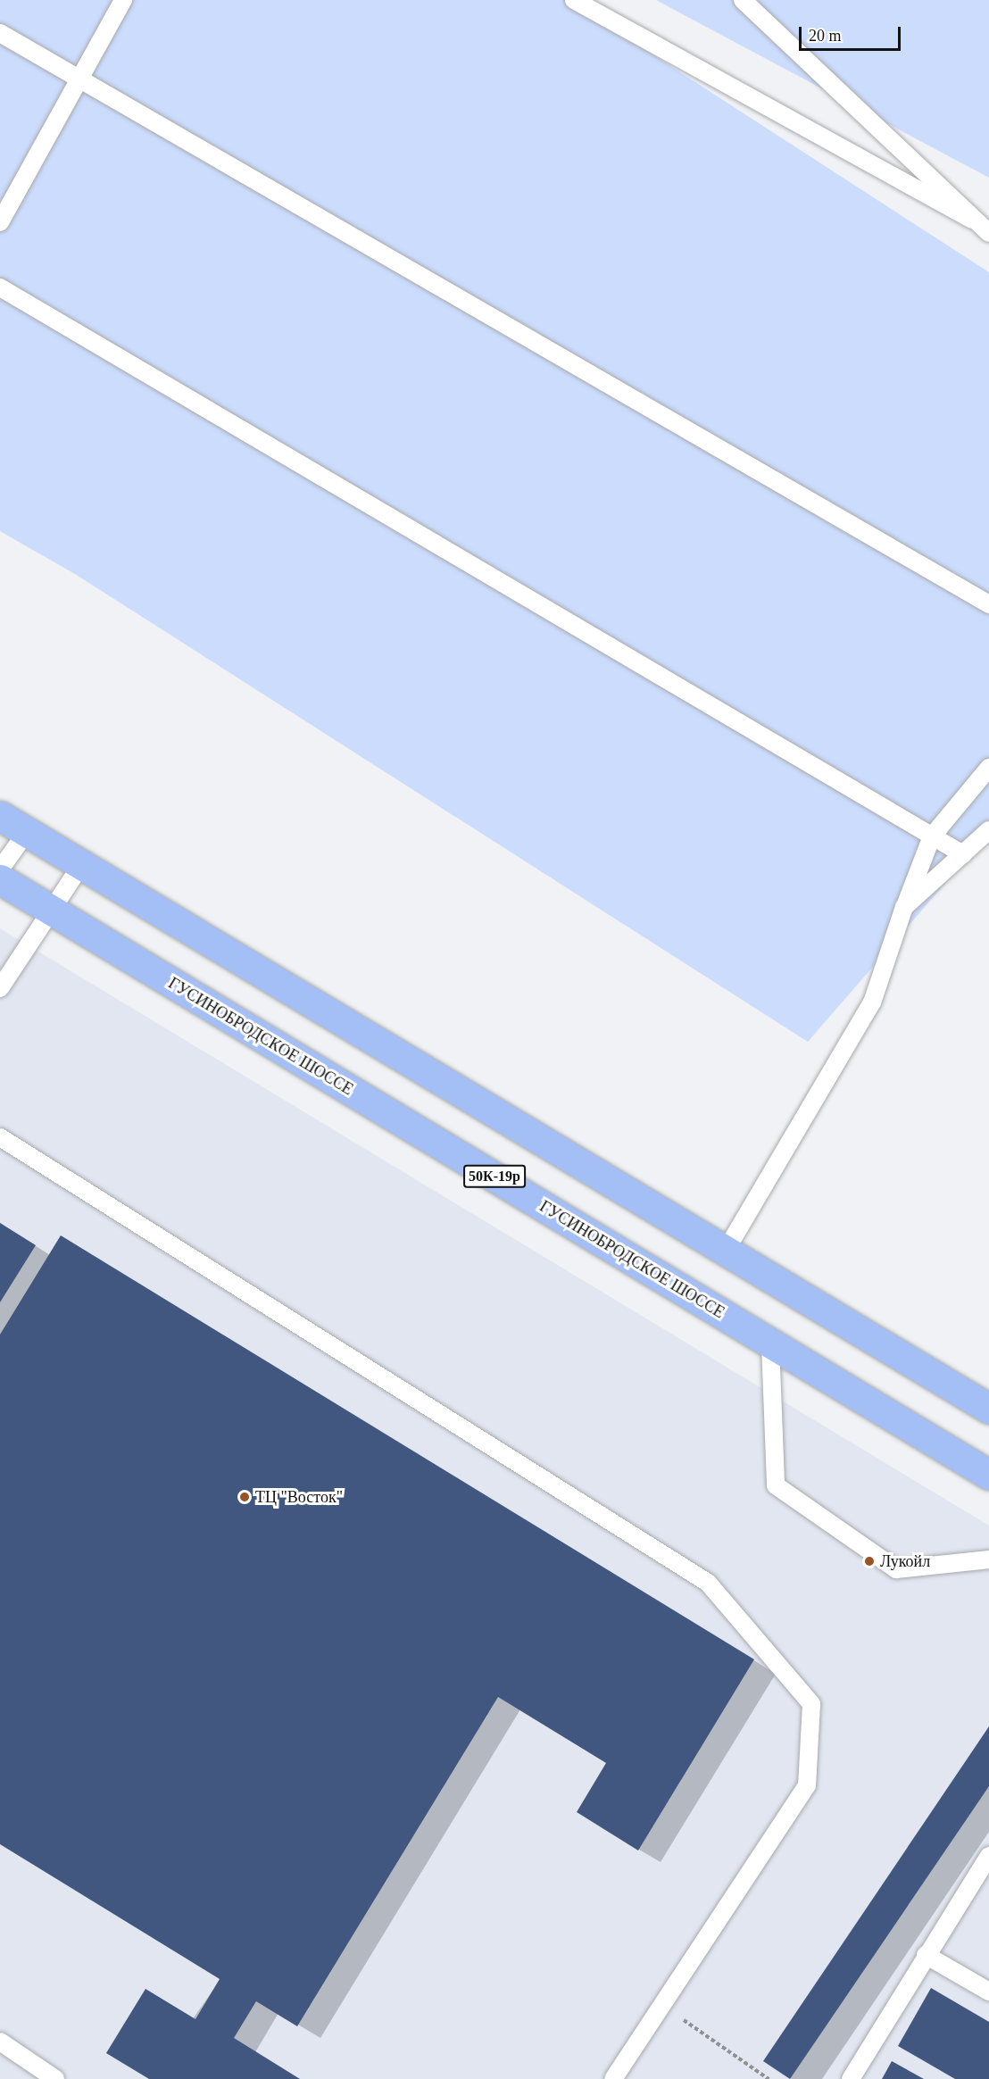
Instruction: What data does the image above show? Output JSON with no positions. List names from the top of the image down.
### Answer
{
  "streets": {
    "main road": ["ГУСИНОБРОДСКОЕ ШОССЕ", "50К-19р"]
  },
  "places": ["ТЦ \"Восток\"", "Лукойл"],
  "scale_bar": "20 m"
}
